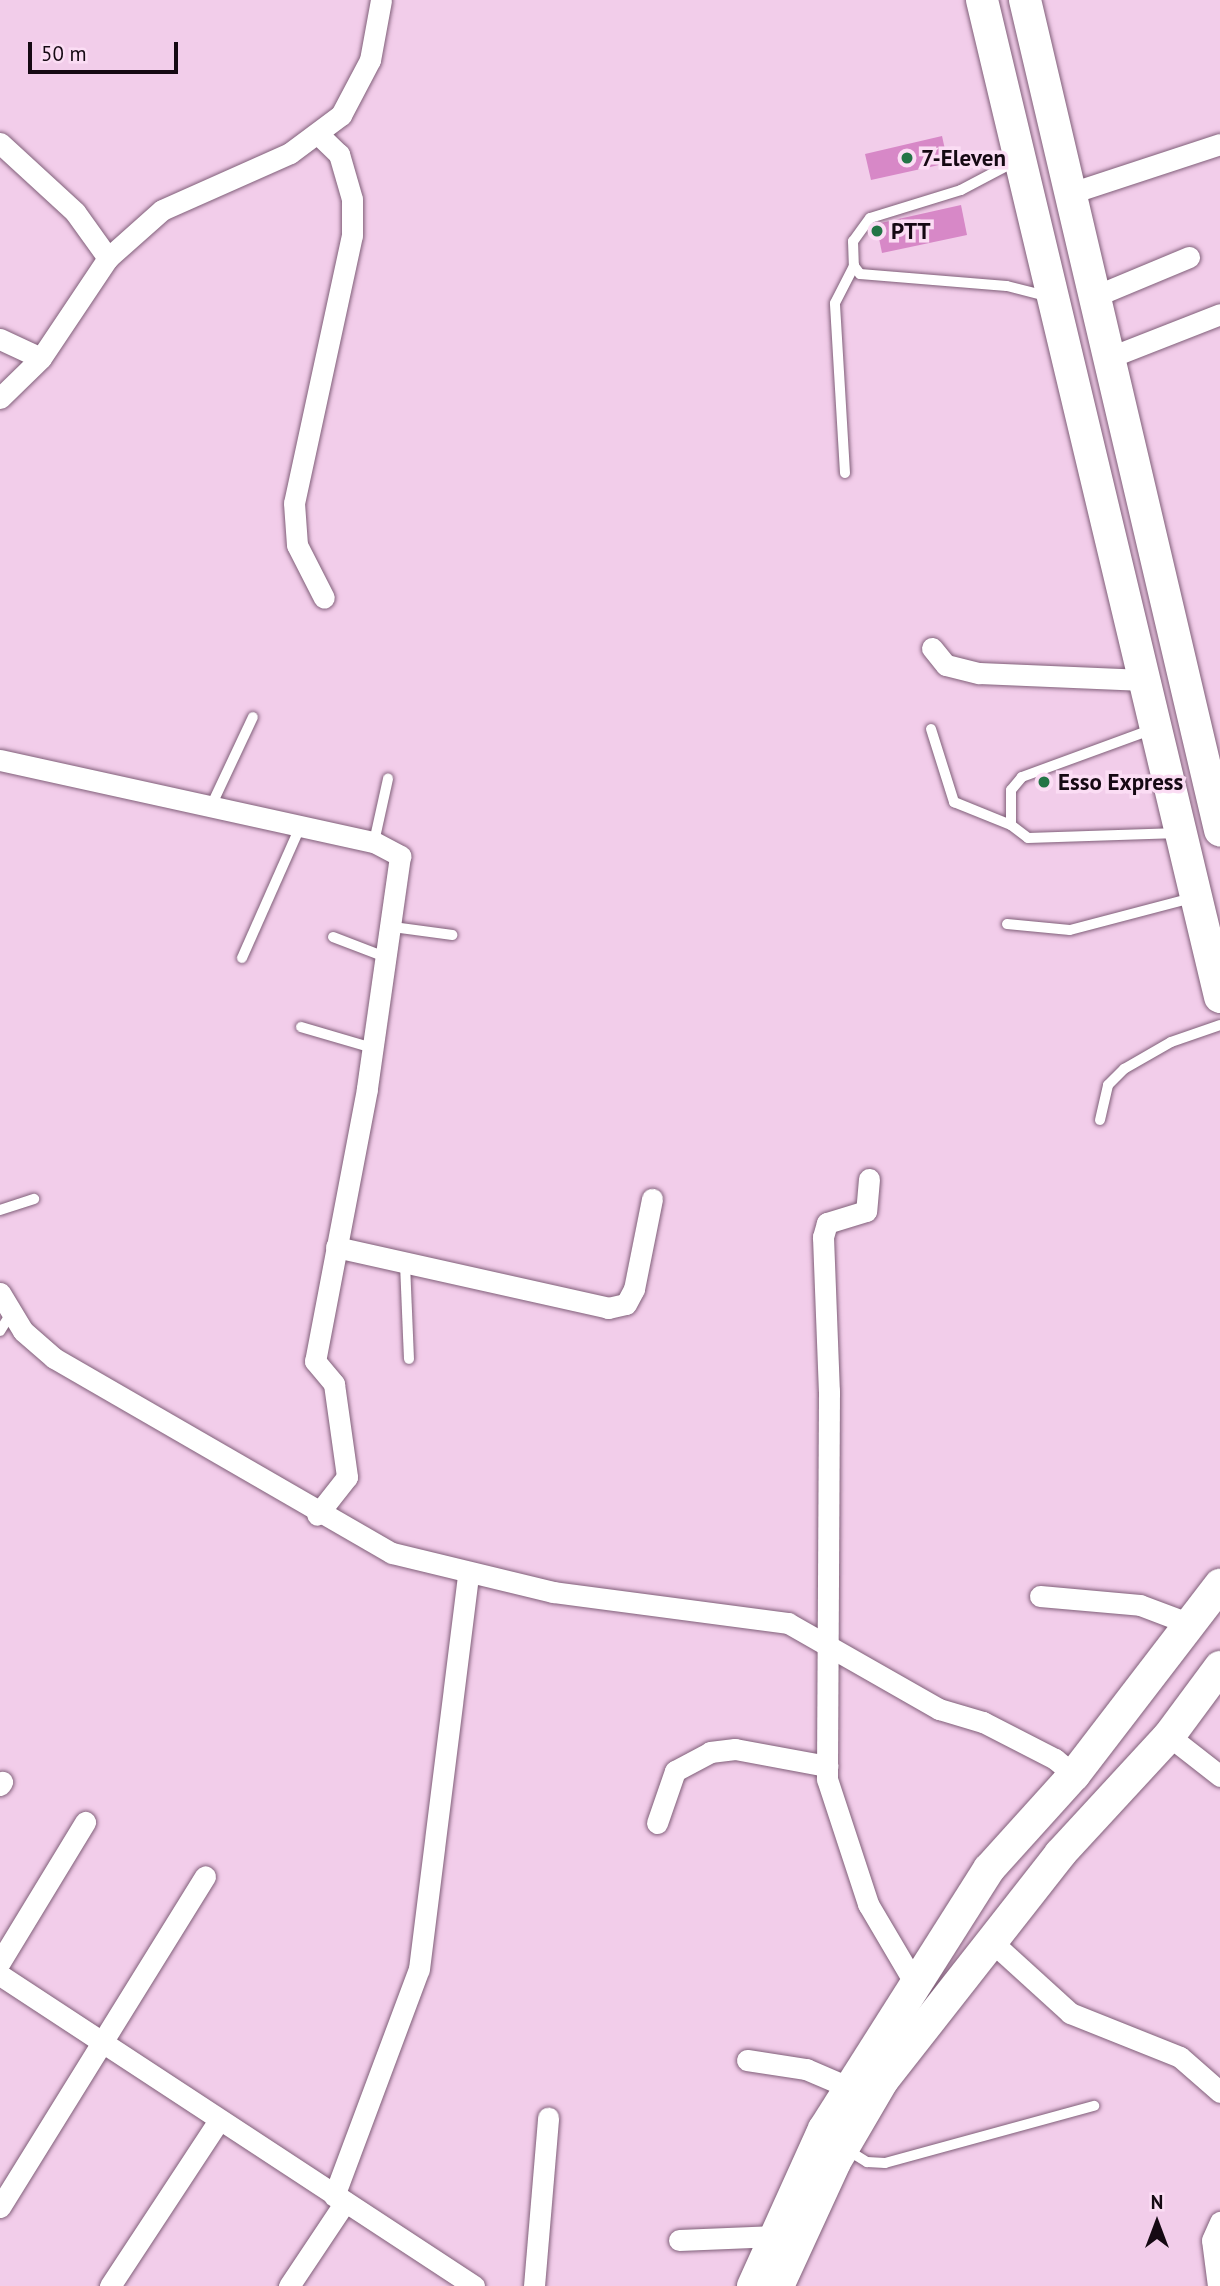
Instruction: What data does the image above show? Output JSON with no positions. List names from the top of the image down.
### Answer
{
  "places": ["7-Eleven", "PTT", "Esso Express"],
  "scale_bar": "50 m",
  "north": "top"
}
